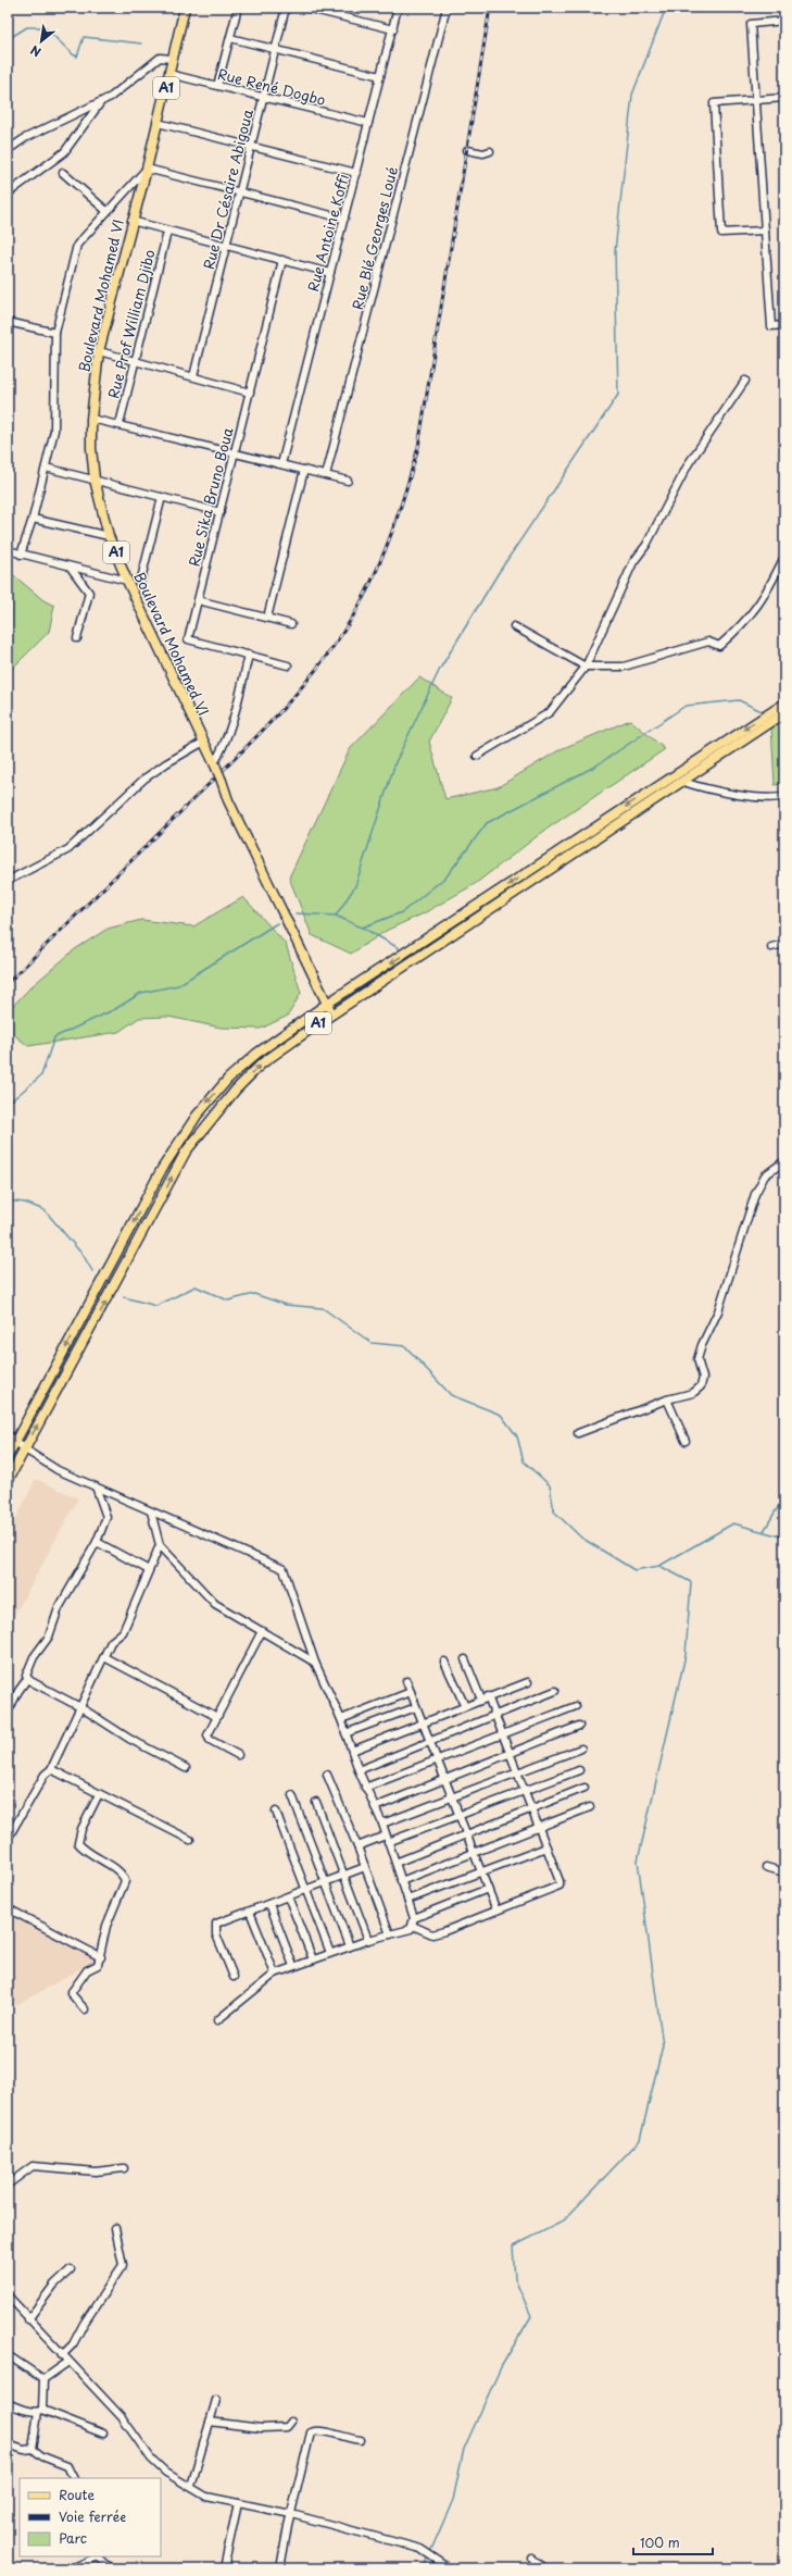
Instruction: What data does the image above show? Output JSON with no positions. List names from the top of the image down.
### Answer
{
  "streets": {
    "main road": ["A1", "Boulevard Mohamed VI"],
    "street": [
      "Rue René Dogbo",
      "Rue Dr Césaire Abigoua",
      "Rue Antoine Koffi",
      "Rue Blé Georges Loué",
      "Rue Prof William Djibo",
      "Rue Sika Bruno Boua"
    ]
  },
  "crossings": [
    ["Rue René Dogbo", "Rue Dr Césaire Abigoua"],
    ["Rue René Dogbo", "Rue Antoine Koffi"],
    ["Rue René Dogbo", "Boulevard Mohamed VI"],
    ["A1", "Boulevard Mohamed VI"]
  ],
  "legend": ["Route", "Voie ferrée", "Parc"],
  "scale_bar": "100 m",
  "north": "bottom left"
}
